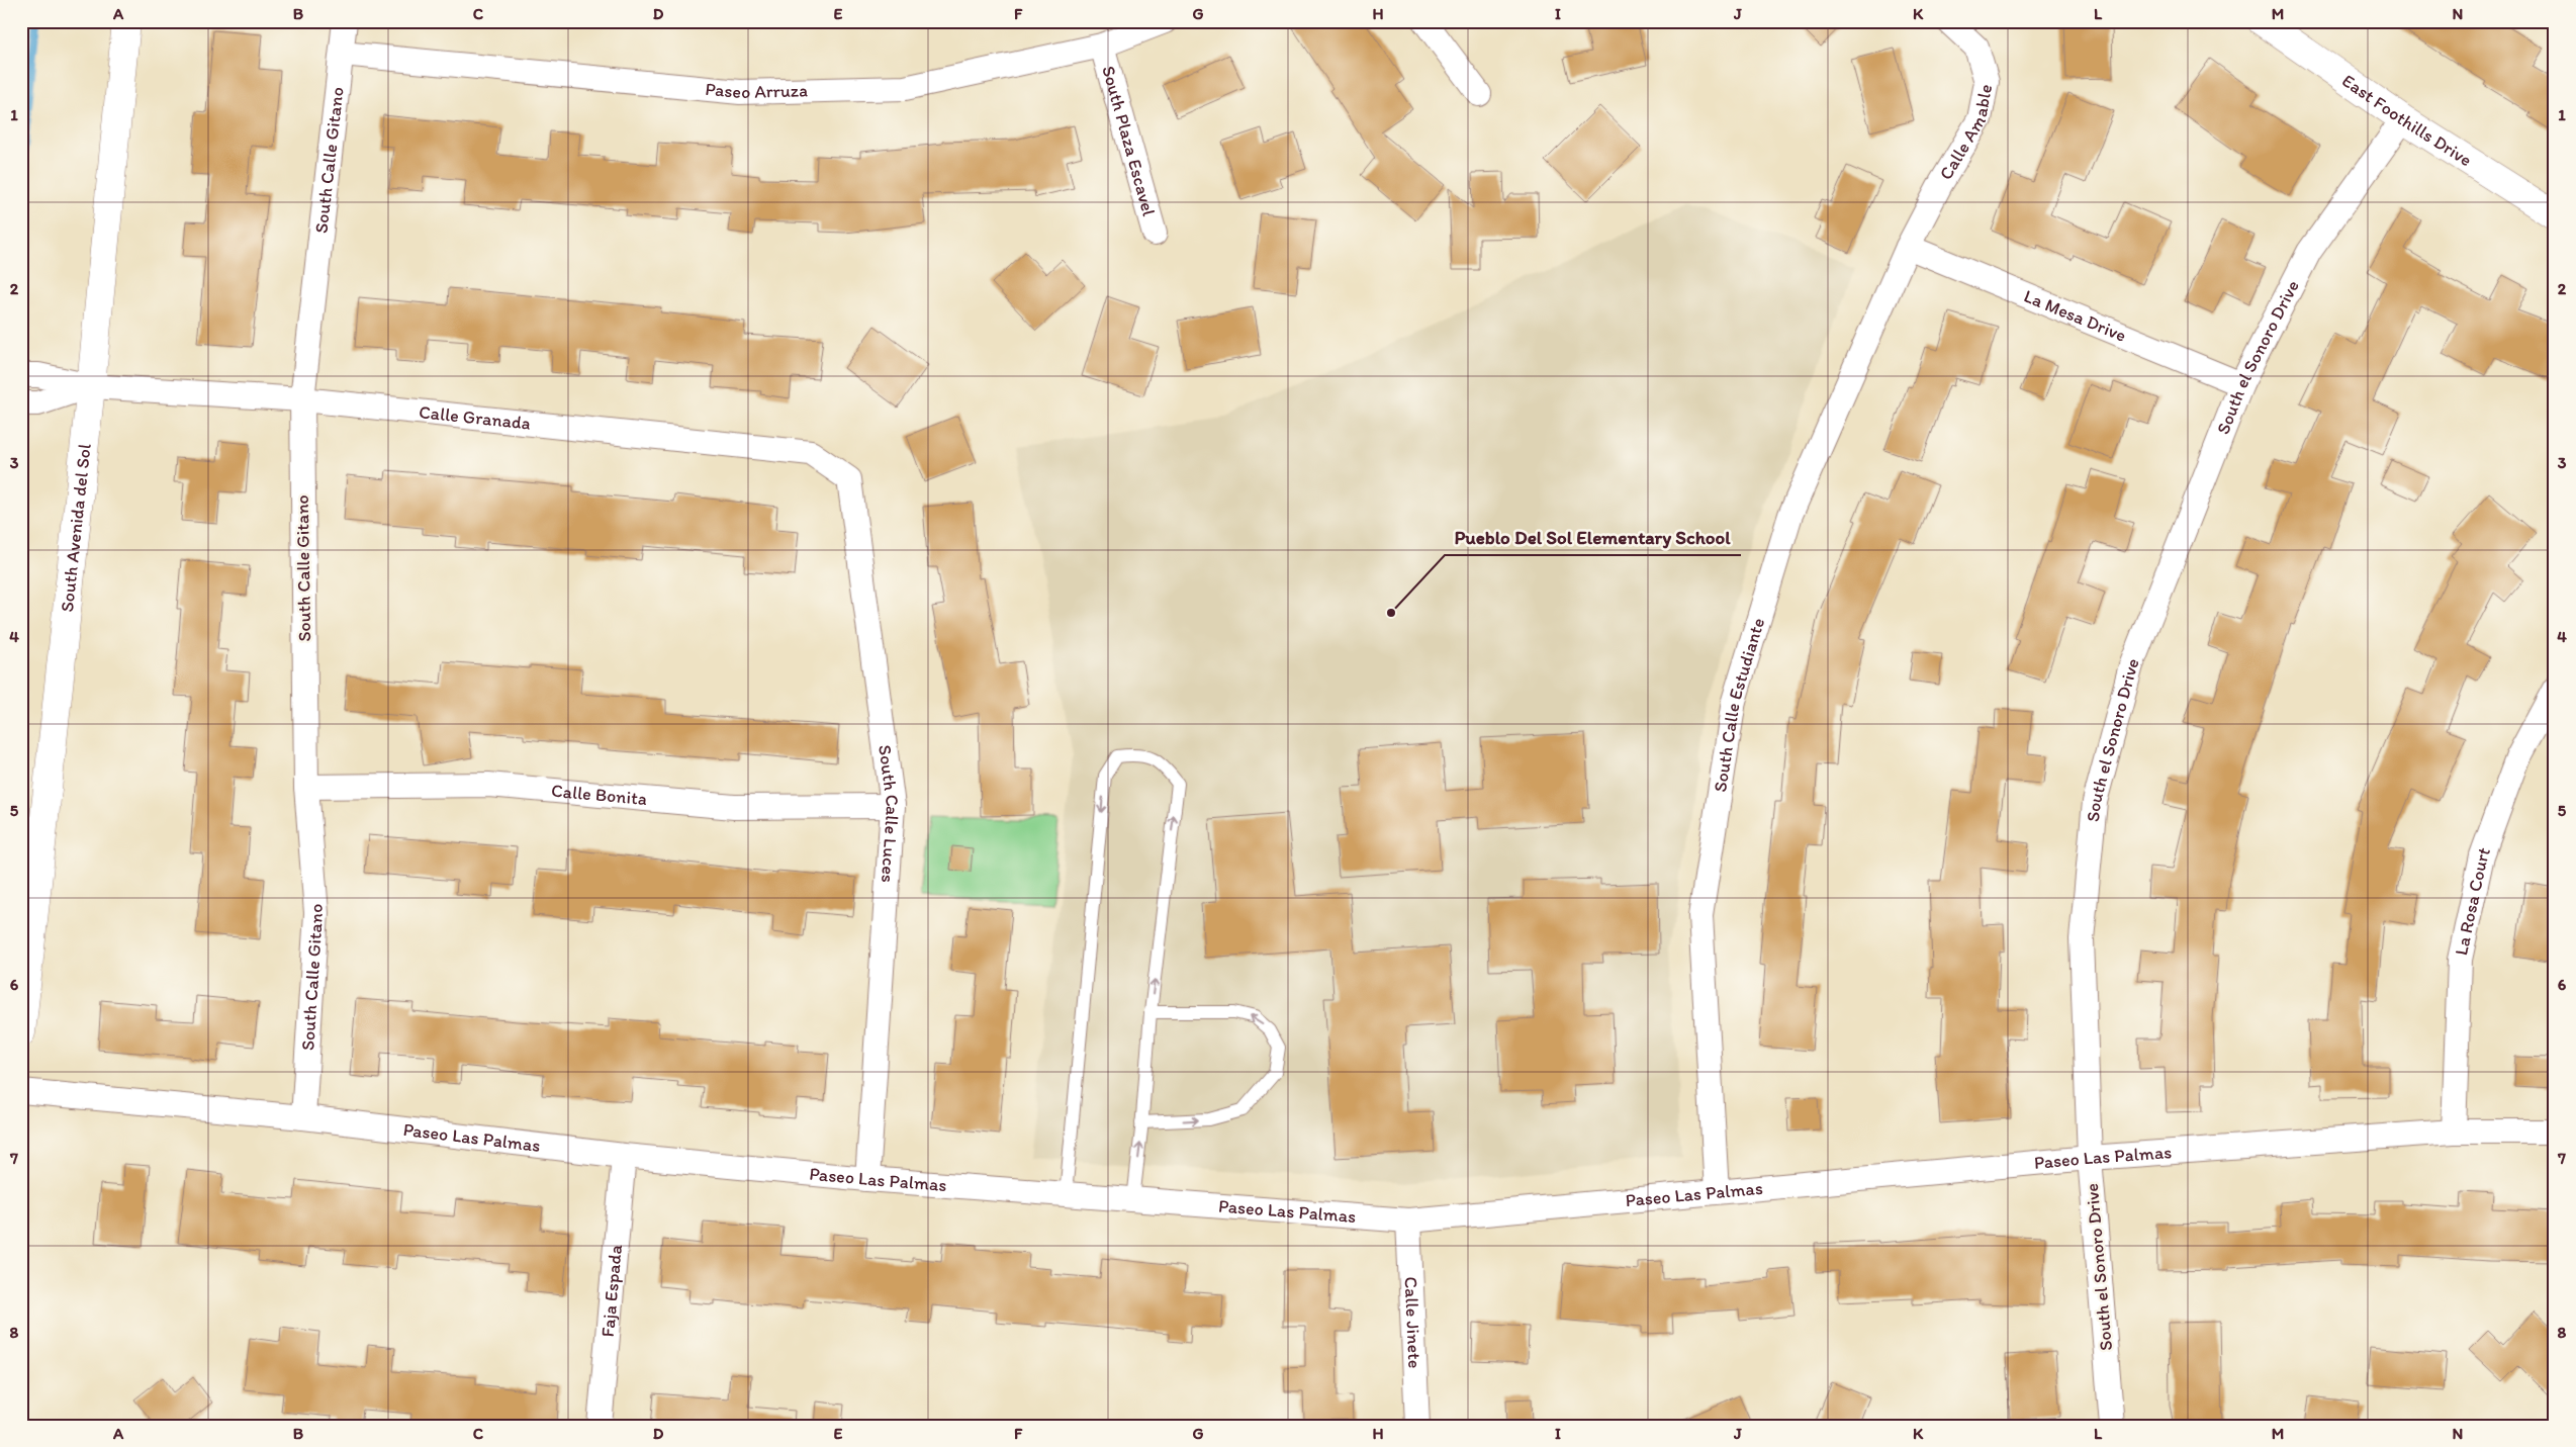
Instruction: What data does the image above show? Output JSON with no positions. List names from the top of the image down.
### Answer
{
  "streets": {
    "street": [
      "Paseo Arruza",
      "East Foothills Drive",
      "Calle Amable",
      "South Plaza Escavel",
      "South Calle Gitano",
      "La Mesa Drive",
      "South el Sonoro Drive",
      "Calle Granada",
      "South Avenida del Sol",
      "South Calle Estudiante",
      "Calle Bonita",
      "South Calle Luces",
      "La Rosa Court",
      "Paseo Las Palmas",
      "Faja Espada",
      "Calle Jinete"
    ]
  },
  "crossings": [
    ["Paseo Arruza", "South Plaza Escavel"],
    ["Paseo Arruza", "South Calle Gitano"],
    ["East Foothills Drive", "South el Sonoro Drive"],
    ["Calle Amable", "La Mesa Drive"],
    ["Calle Amable", "South Calle Estudiante"],
    ["South Calle Gitano", "Calle Granada"],
    ["South Calle Gitano", "Calle Bonita"],
    ["South Calle Gitano", "Paseo Las Palmas"],
    ["La Mesa Drive", "South el Sonoro Drive"],
    ["La Mesa Drive", "South Calle Estudiante"],
    ["South el Sonoro Drive", "Paseo Las Palmas"],
    ["Calle Granada", "South Avenida del Sol"],
    ["Calle Granada", "South Calle Luces"],
    ["South Calle Estudiante", "Paseo Las Palmas"],
    ["Calle Bonita", "South Calle Luces"],
    ["South Calle Luces", "Paseo Las Palmas"],
    ["La Rosa Court", "Paseo Las Palmas"],
    ["Paseo Las Palmas", "Faja Espada"],
    ["Paseo Las Palmas", "Calle Jinete"]
  ],
  "places": ["Pueblo Del Sol Elementary School"],
  "grid": {
    "columns": [
      "A",
      "B",
      "C",
      "D",
      "E",
      "F",
      "G",
      "H",
      "I",
      "J",
      "K",
      "L",
      "M",
      "N"
    ],
    "rows": [
      "1",
      "2",
      "3",
      "4",
      "5",
      "6",
      "7",
      "8"
    ]
  }
}
